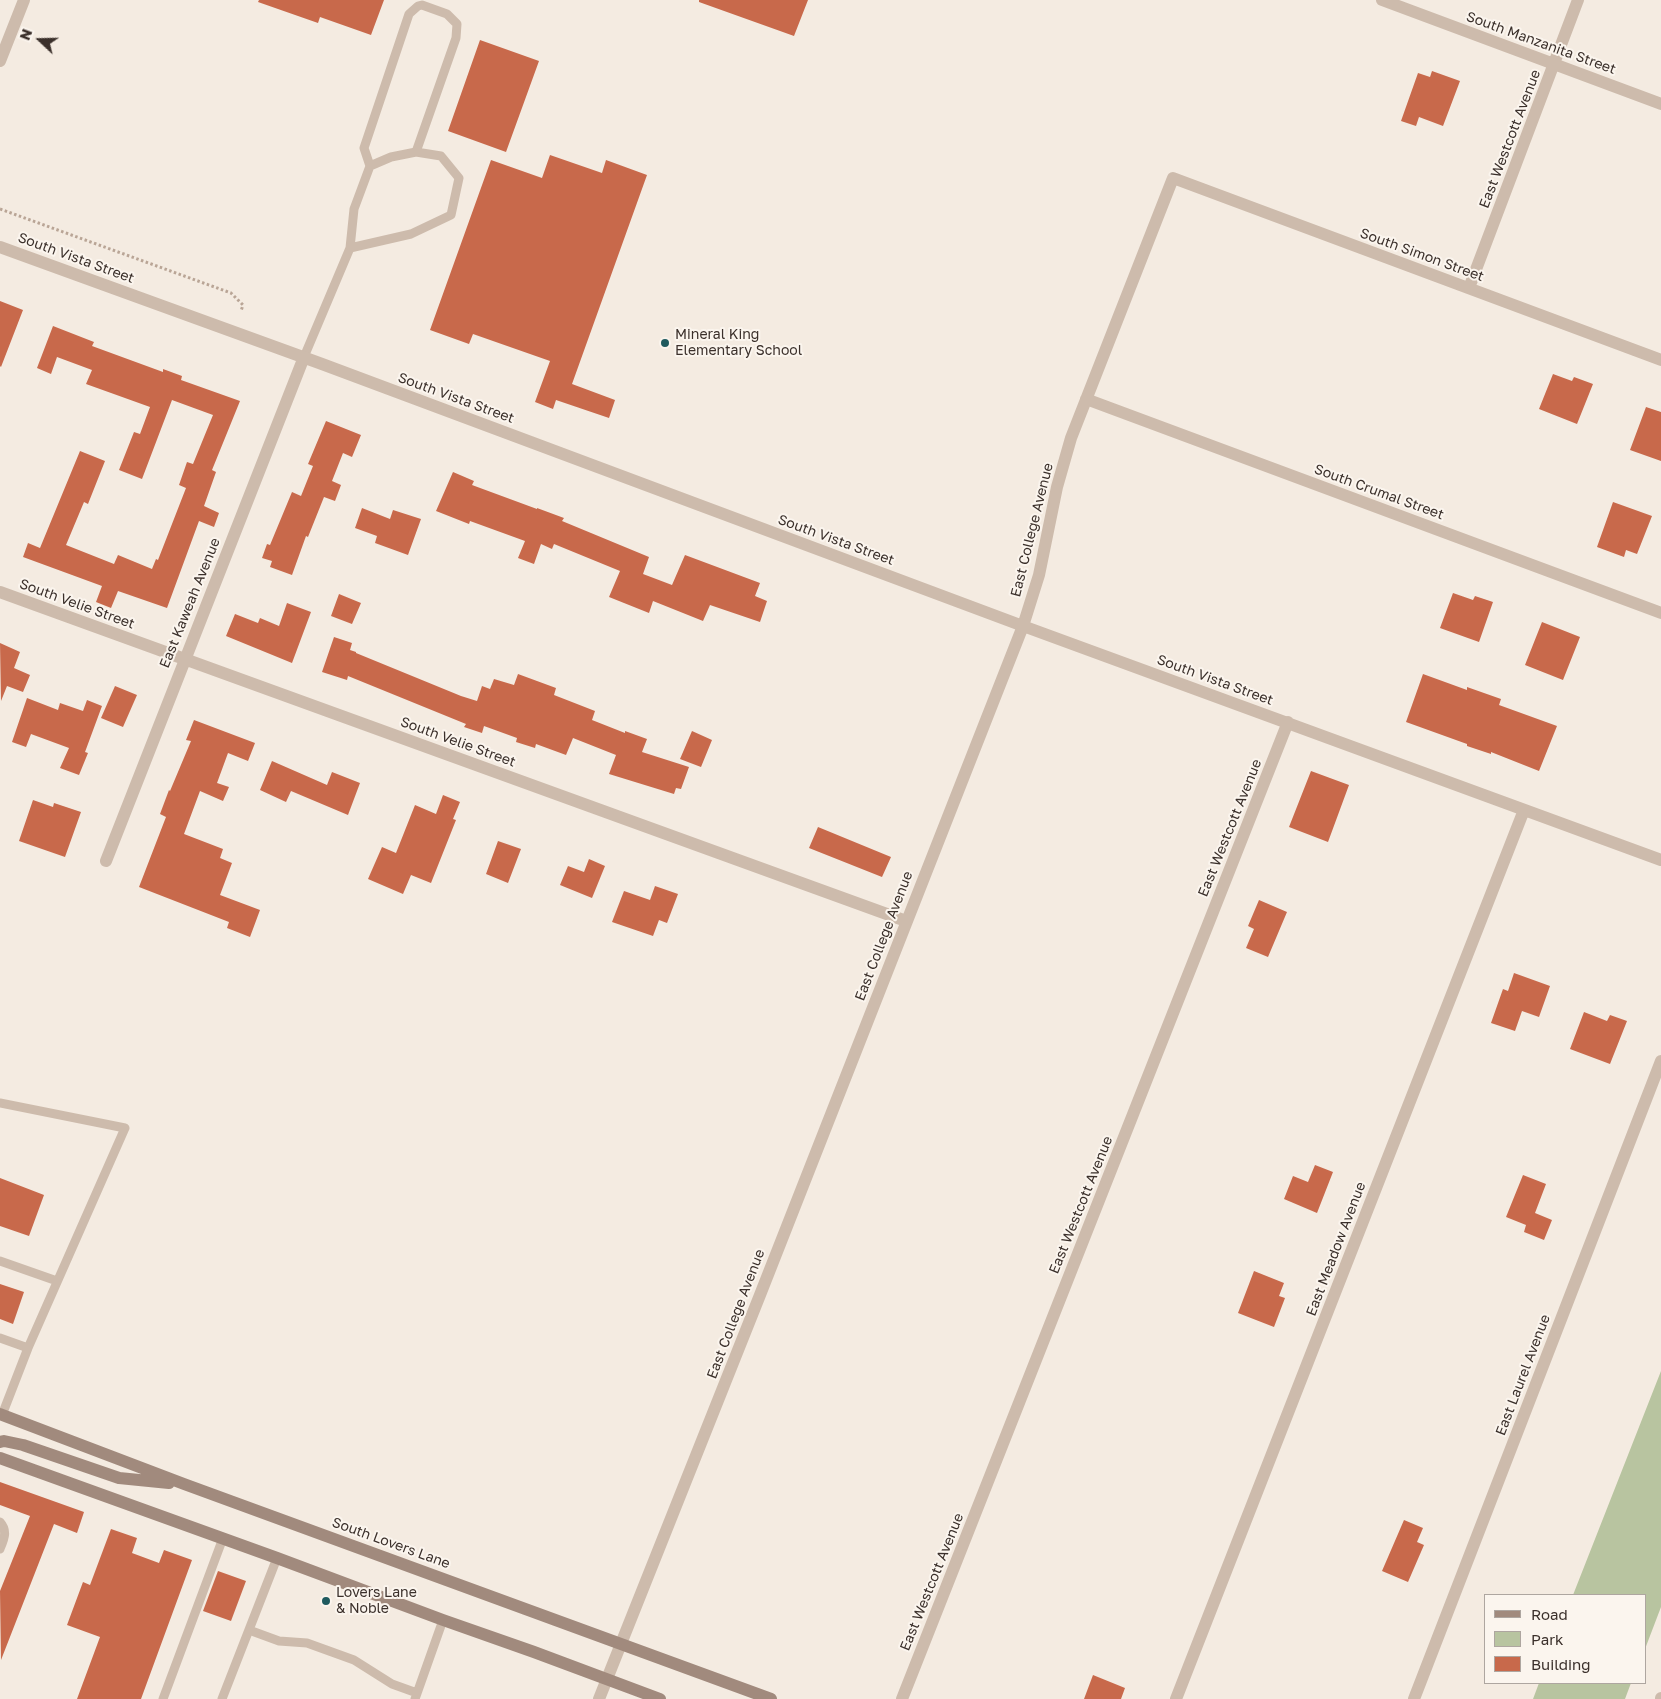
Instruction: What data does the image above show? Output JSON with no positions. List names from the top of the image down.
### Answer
{
  "streets": {
    "main road": ["South Lovers Lane"],
    "street": [
      "South Manzanita Street",
      "East Westcott Avenue",
      "South Simon Street",
      "South Vista Street",
      "South Crumal Street",
      "East College Avenue",
      "East Kaweah Avenue",
      "South Velie Street",
      "East Meadow Avenue",
      "East Laurel Avenue"
    ]
  },
  "crossings": [
    ["South Manzanita Street", "East Westcott Avenue"],
    ["East Westcott Avenue", "South Simon Street"],
    ["East Westcott Avenue", "South Vista Street"],
    ["South Simon Street", "East College Avenue"],
    ["South Vista Street", "East College Avenue"],
    ["South Vista Street", "East Kaweah Avenue"],
    ["South Vista Street", "East Meadow Avenue"],
    ["South Crumal Street", "East College Avenue"],
    ["East College Avenue", "South Velie Street"],
    ["East College Avenue", "South Lovers Lane"],
    ["East Kaweah Avenue", "South Velie Street"]
  ],
  "places": ["Mineral King Elementary School", "Lovers Lane & Noble"],
  "legend": ["Road", "Park", "Building"],
  "north": "left"
}
